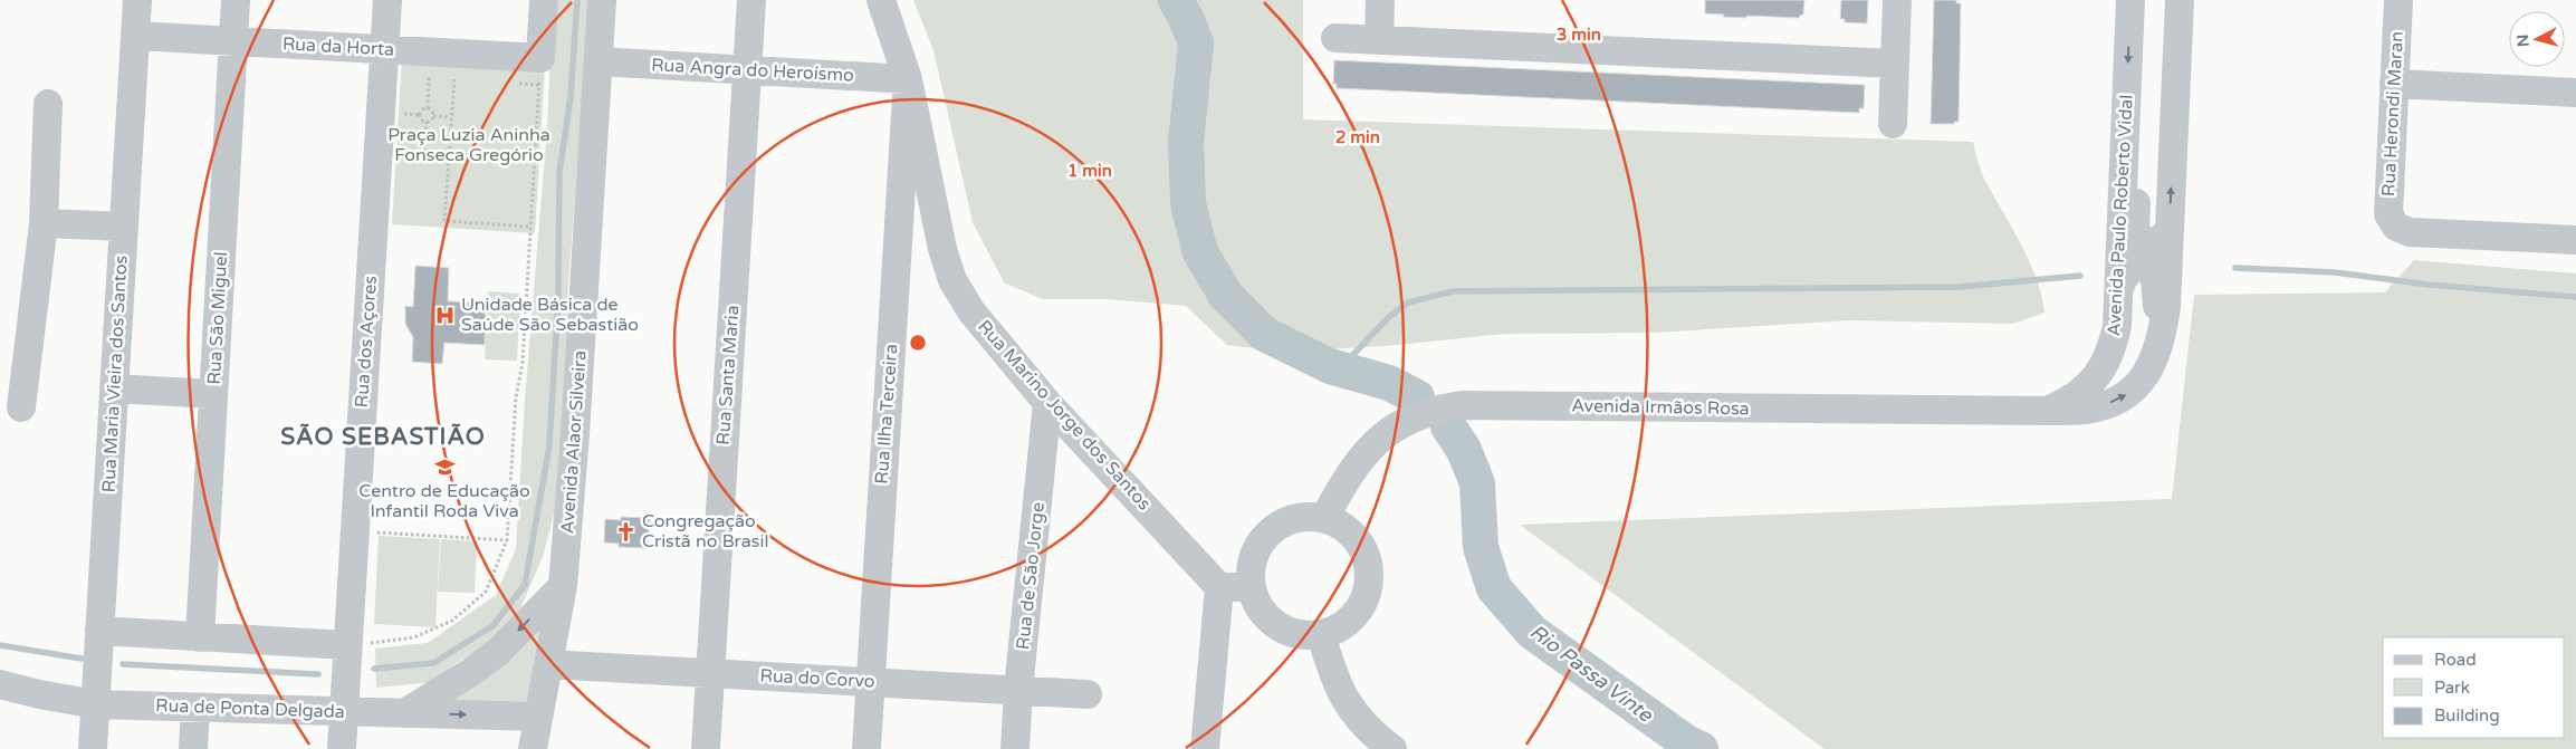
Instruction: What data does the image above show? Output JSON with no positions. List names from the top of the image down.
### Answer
{
  "streets": {
    "street": [
      "Rua da Horta",
      "Rua Angra do Heroísmo",
      "Rua Herondi Maran",
      "Avenida Paulo Roberto Vidal",
      "Rua São Miguel",
      "Rua dos Açores",
      "Rua Maria Vieira dos Santos",
      "Rua Santa Maria",
      "Avenida Irmãos Rosa",
      "Rua Ilha Terceira",
      "Rua Marino Jorge dos Santos",
      "Avenida Alaor Silveira",
      "Rua de São Jorge",
      "Rua do Corvo",
      "Rua de Ponta Delgada"
    ]
  },
  "crossings": [
    ["Rua da Horta", "Rua São Miguel"],
    ["Rua da Horta", "Rua dos Açores"],
    ["Rua da Horta", "Rua Maria Vieira dos Santos"],
    ["Rua Angra do Heroísmo", "Rua Santa Maria"],
    ["Rua Angra do Heroísmo", "Rua Ilha Terceira"],
    ["Rua Angra do Heroísmo", "Rua Marino Jorge dos Santos"],
    ["Rua Angra do Heroísmo", "Avenida Alaor Silveira"],
    ["Avenida Paulo Roberto Vidal", "Avenida Irmãos Rosa"],
    ["Rua dos Açores", "Rua de Ponta Delgada"],
    ["Rua Maria Vieira dos Santos", "Rua de Ponta Delgada"],
    ["Rua Santa Maria", "Rua do Corvo"],
    ["Rua Ilha Terceira", "Rua Marino Jorge dos Santos"],
    ["Rua Ilha Terceira", "Rua do Corvo"],
    ["Rua Marino Jorge dos Santos", "Rua de São Jorge"],
    ["Avenida Alaor Silveira", "Rua do Corvo"],
    ["Avenida Alaor Silveira", "Rua de Ponta Delgada"],
    ["Rua de São Jorge", "Rua do Corvo"]
  ],
  "districts": ["SÃO SEBASTIÃO"],
  "water": ["Rio Passa Vinte"],
  "parks": ["Praça Luzia Aninha Fonseca Gregório"],
  "places": {
    "hospital": ["Unidade Básica de Saúde São Sebastião"],
    "school or university": ["Centro de Educação Infantil Roda Viva"],
    "church": ["Congregação Cristã no Brasil"]
  },
  "legend": ["Road", "Park", "Building"],
  "north": "left",
  "rings": ["3 min", "2 min", "1 min"]
}
